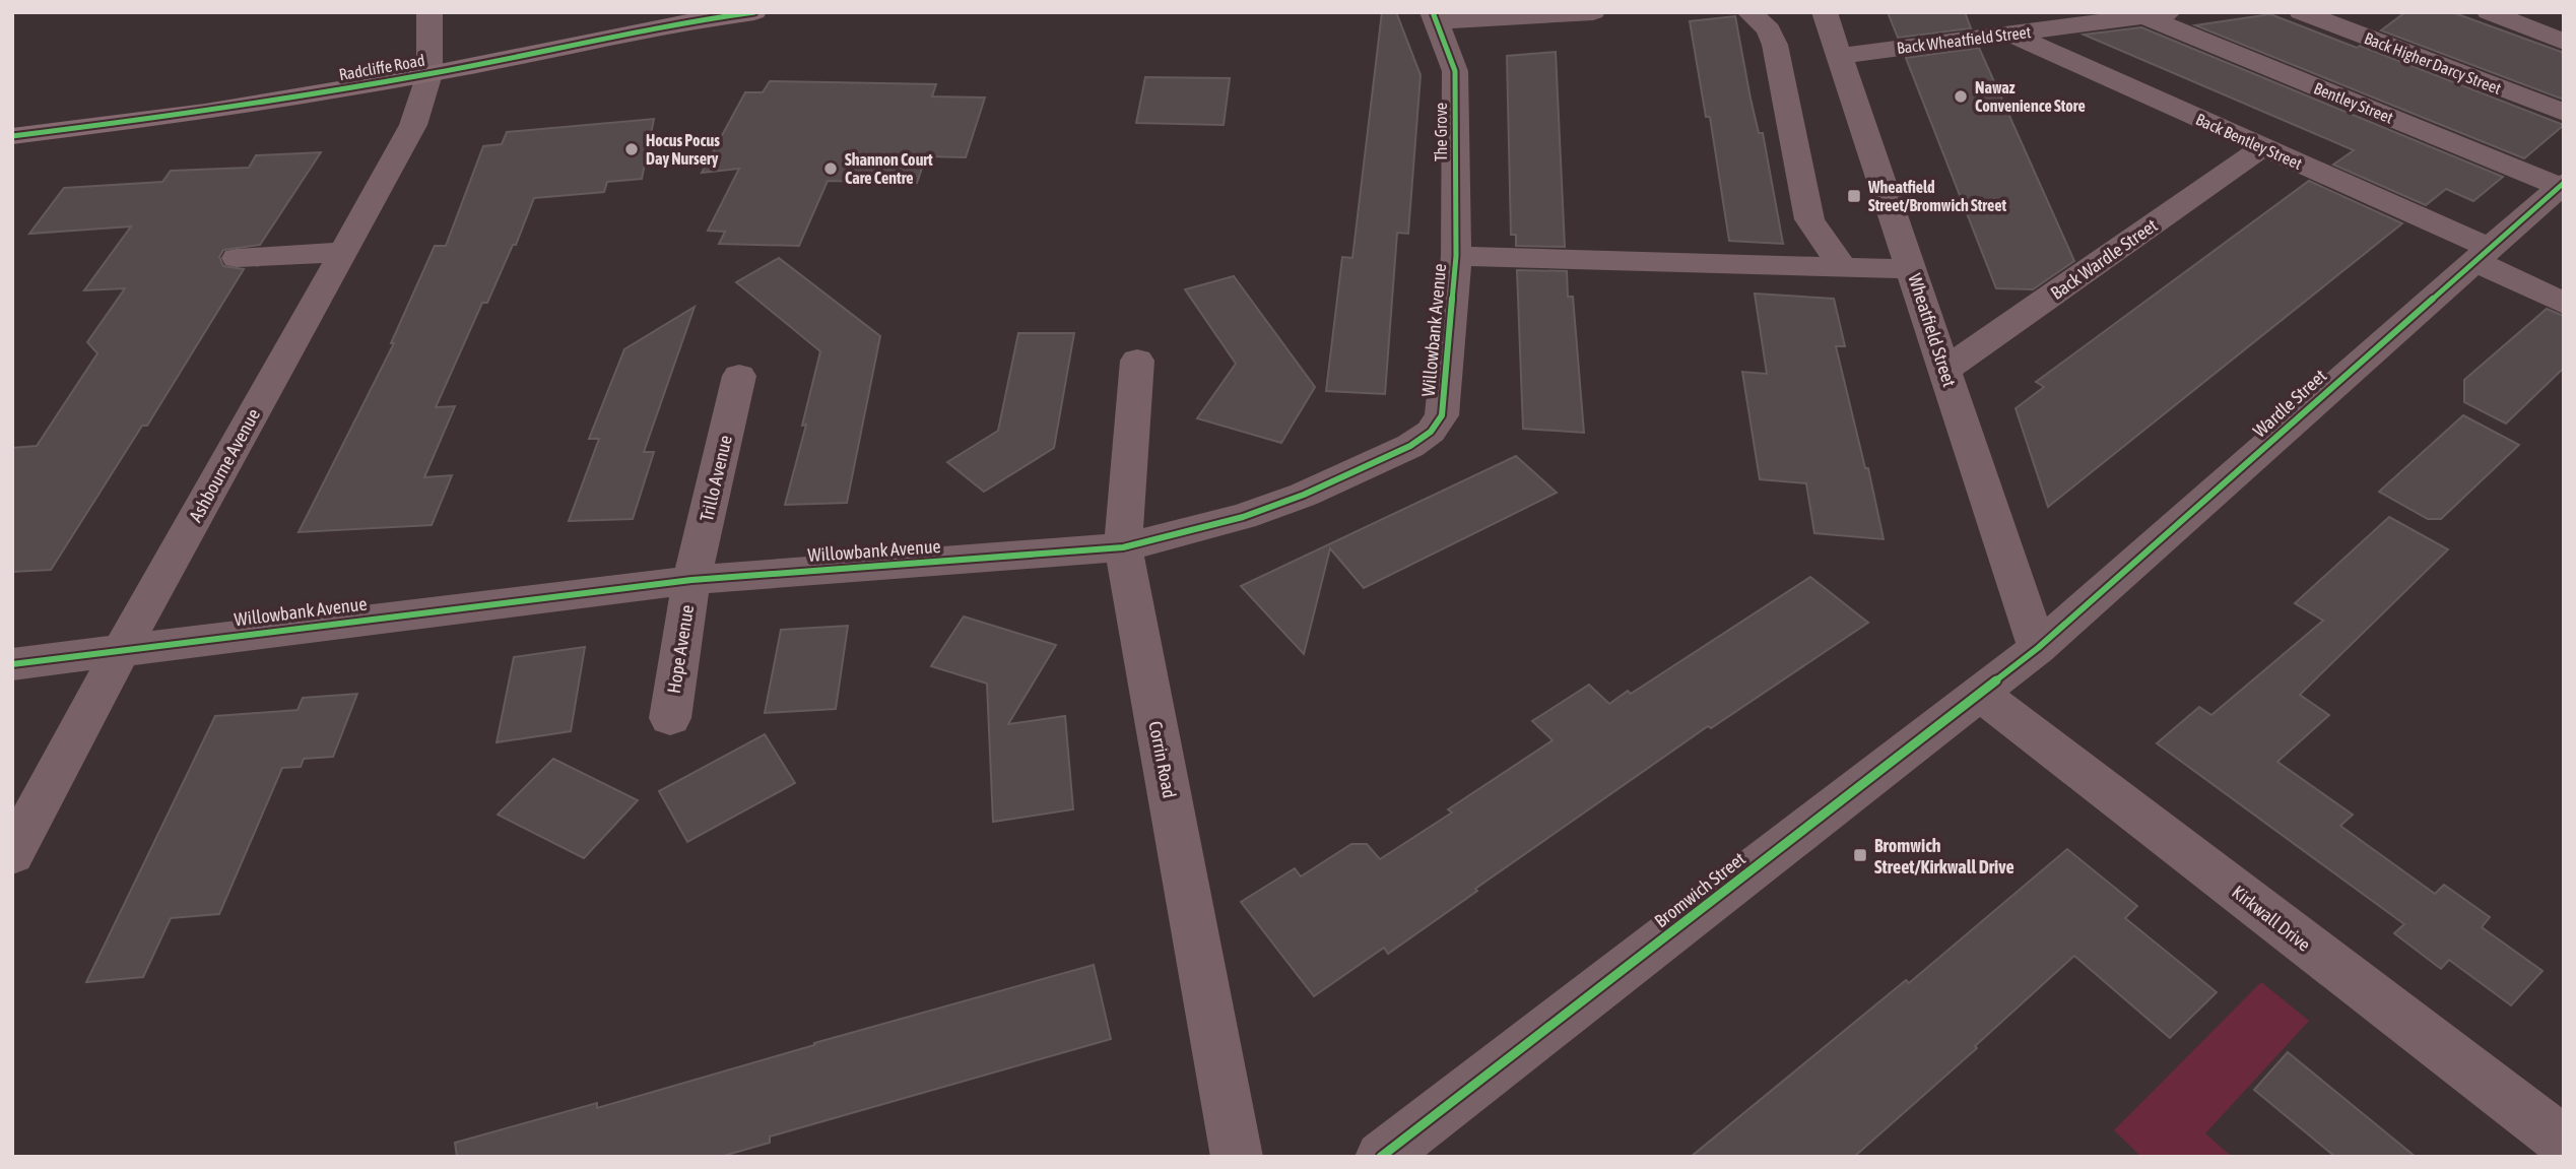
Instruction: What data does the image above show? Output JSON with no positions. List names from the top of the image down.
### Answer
{
  "streets": {
    "main road": ["Radcliffe Road"],
    "street": [
      "Back Wheatfield Street",
      "Back Higher Darcy Street",
      "Bentley Street",
      "The Grove",
      "Back Bentley Street",
      "Back Wardle Street",
      "Willowbank Avenue",
      "Wheatfield Street",
      "Wardle Street",
      "Ashbourne Avenue",
      "Trillo Avenue",
      "Hope Avenue",
      "Corrin Road",
      "Bromwich Street",
      "Kirkwall Drive"
    ]
  },
  "crossings": [
    ["Back Wheatfield Street", "Bentley Street"],
    ["Back Wheatfield Street", "Back Bentley Street"],
    ["Back Wheatfield Street", "Wheatfield Street"],
    ["Radcliffe Road", "Ashbourne Avenue"],
    ["Bentley Street", "Wardle Street"],
    ["The Grove", "Willowbank Avenue"],
    ["Back Bentley Street", "Back Wardle Street"],
    ["Back Bentley Street", "Wardle Street"],
    ["Back Wardle Street", "Wheatfield Street"],
    ["Willowbank Avenue", "Ashbourne Avenue"],
    ["Willowbank Avenue", "Trillo Avenue"],
    ["Willowbank Avenue", "Hope Avenue"],
    ["Willowbank Avenue", "Corrin Road"],
    ["Wheatfield Street", "Wardle Street"],
    ["Wheatfield Street", "Bromwich Street"],
    ["Wardle Street", "Bromwich Street"],
    ["Trillo Avenue", "Hope Avenue"],
    ["Bromwich Street", "Kirkwall Drive"]
  ],
  "places": {
    "other": ["Nawaz Convenience Store", "Hocus Pocus Day Nursery", "Shannon Court Care Centre"],
    "transit": ["Wheatfield Street/Bromwich Street", "Bromwich Street/Kirkwall Drive"]
  }
}
